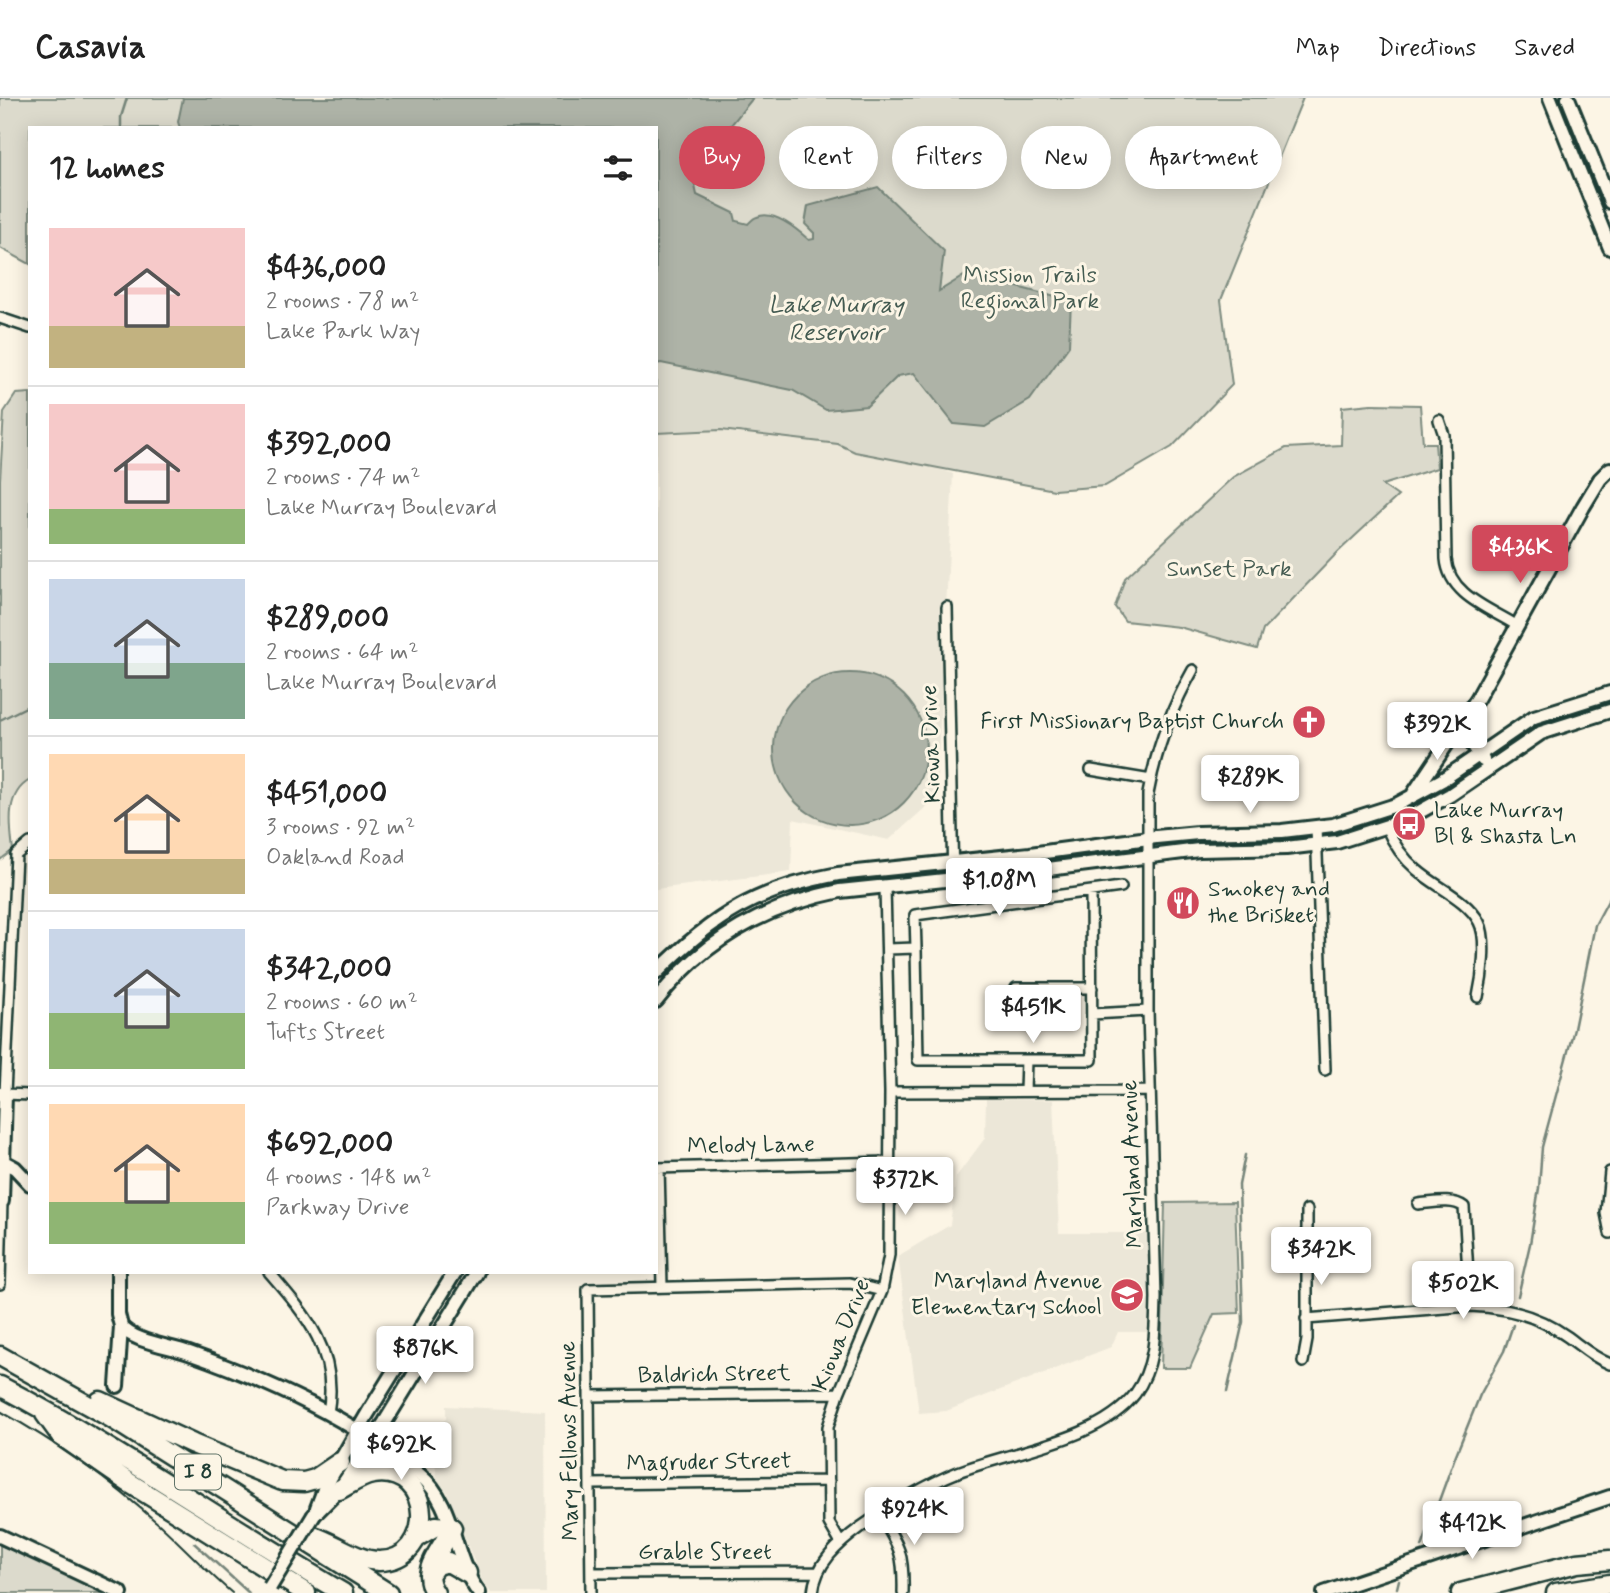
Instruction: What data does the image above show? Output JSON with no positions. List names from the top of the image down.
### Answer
{
  "streets": {
    "highway": ["I 8"],
    "street": [
      "Kiowa Drive",
      "Melody Lane",
      "Maryland Avenue",
      "Baldrich Street",
      "Mary Fellows Avenue",
      "Magruder Street",
      "Grable Street"
    ]
  },
  "crossings": [
    ["Kiowa Drive", "Melody Lane"],
    ["Kiowa Drive", "Maryland Avenue"],
    ["Kiowa Drive", "Baldrich Street"],
    ["Kiowa Drive", "Magruder Street"],
    ["Maryland Avenue", "Grable Street"],
    ["Baldrich Street", "Mary Fellows Avenue"],
    ["Mary Fellows Avenue", "Magruder Street"],
    ["Mary Fellows Avenue", "Grable Street"]
  ],
  "water": ["Lake Murray Reservoir"],
  "parks": ["Mission Trails Regional Park", "Sunset Park"],
  "places": {
    "church": ["First Missionary Baptist Church"],
    "bus stop": ["Lake Murray Bl & Shasta Ln"],
    "restaurant": ["Smokey and the Brisket"],
    "school or university": ["Maryland Avenue Elementary School"]
  },
  "page": {
    "header": "Casavia",
    "nav": ["Map", "Directions", "Saved"],
    "chip": [
      "Buy",
      "Rent",
      "Filters",
      "New",
      "Apartment"
    ],
    "heading": "12 homes",
    "list": [
      {
        "name": "$436,000",
        "note": "2 rooms · 78 m² · Lake Park Way"
      },
      {
        "name": "$392,000",
        "note": "2 rooms · 74 m² · Lake Murray Boulevard"
      },
      {
        "name": "$289,000",
        "note": "2 rooms · 64 m² · Lake Murray Boulevard"
      },
      {
        "name": "$451,000",
        "note": "3 rooms · 92 m² · Oakland Road"
      },
      {
        "name": "$342,000",
        "note": "2 rooms · 60 m² · Tufts Street"
      },
      {
        "name": "$692,000",
        "note": "4 rooms · 148 m² · Parkway Drive"
      }
    ],
    "price": [
      "$436K",
      "$392K",
      "$289K",
      "$1.08M",
      "$451K",
      "$372K",
      "$342K",
      "$502K",
      "$876K",
      "$692K",
      "$924K",
      "$412K"
    ]
  }
}
